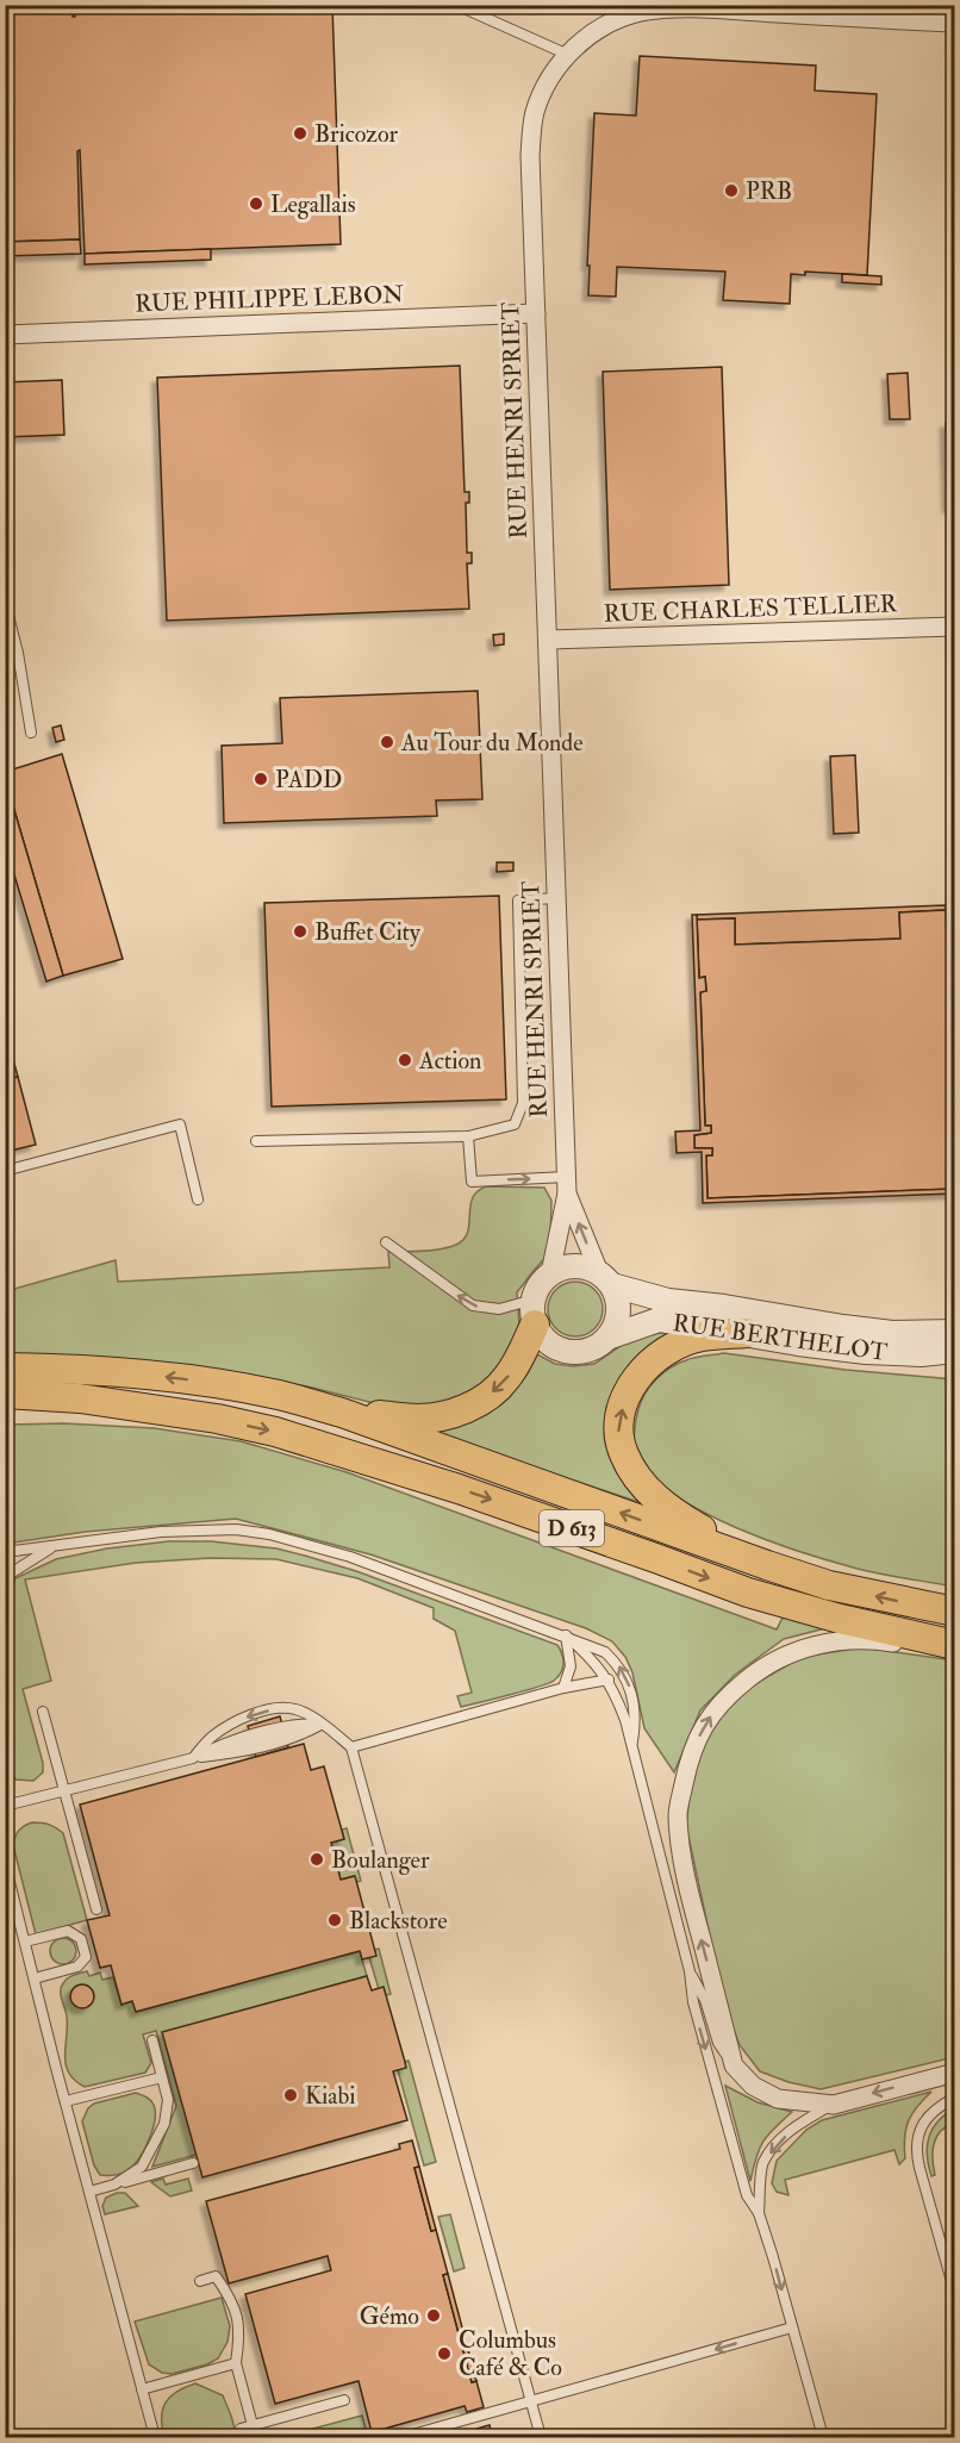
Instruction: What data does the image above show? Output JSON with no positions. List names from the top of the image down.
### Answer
{
  "streets": {
    "main road": ["D 613"],
    "street": [
      "RUE PHILIPPE LEBON",
      "RUE HENRI SPRIET",
      "RUE CHARLES TELLIER",
      "RUE BERTHELOT"
    ]
  },
  "crossings": [
    ["RUE PHILIPPE LEBON", "RUE HENRI SPRIET"],
    ["RUE HENRI SPRIET", "RUE CHARLES TELLIER"]
  ],
  "places": [
    "Bricozor",
    "PRB",
    "Legallais",
    "Au Tour du Monde",
    "PADD",
    "Buffet City",
    "Action",
    "Boulanger",
    "Blackstore",
    "Kiabi",
    "Gémo",
    "Columbus Café & Co"
  ]
}
